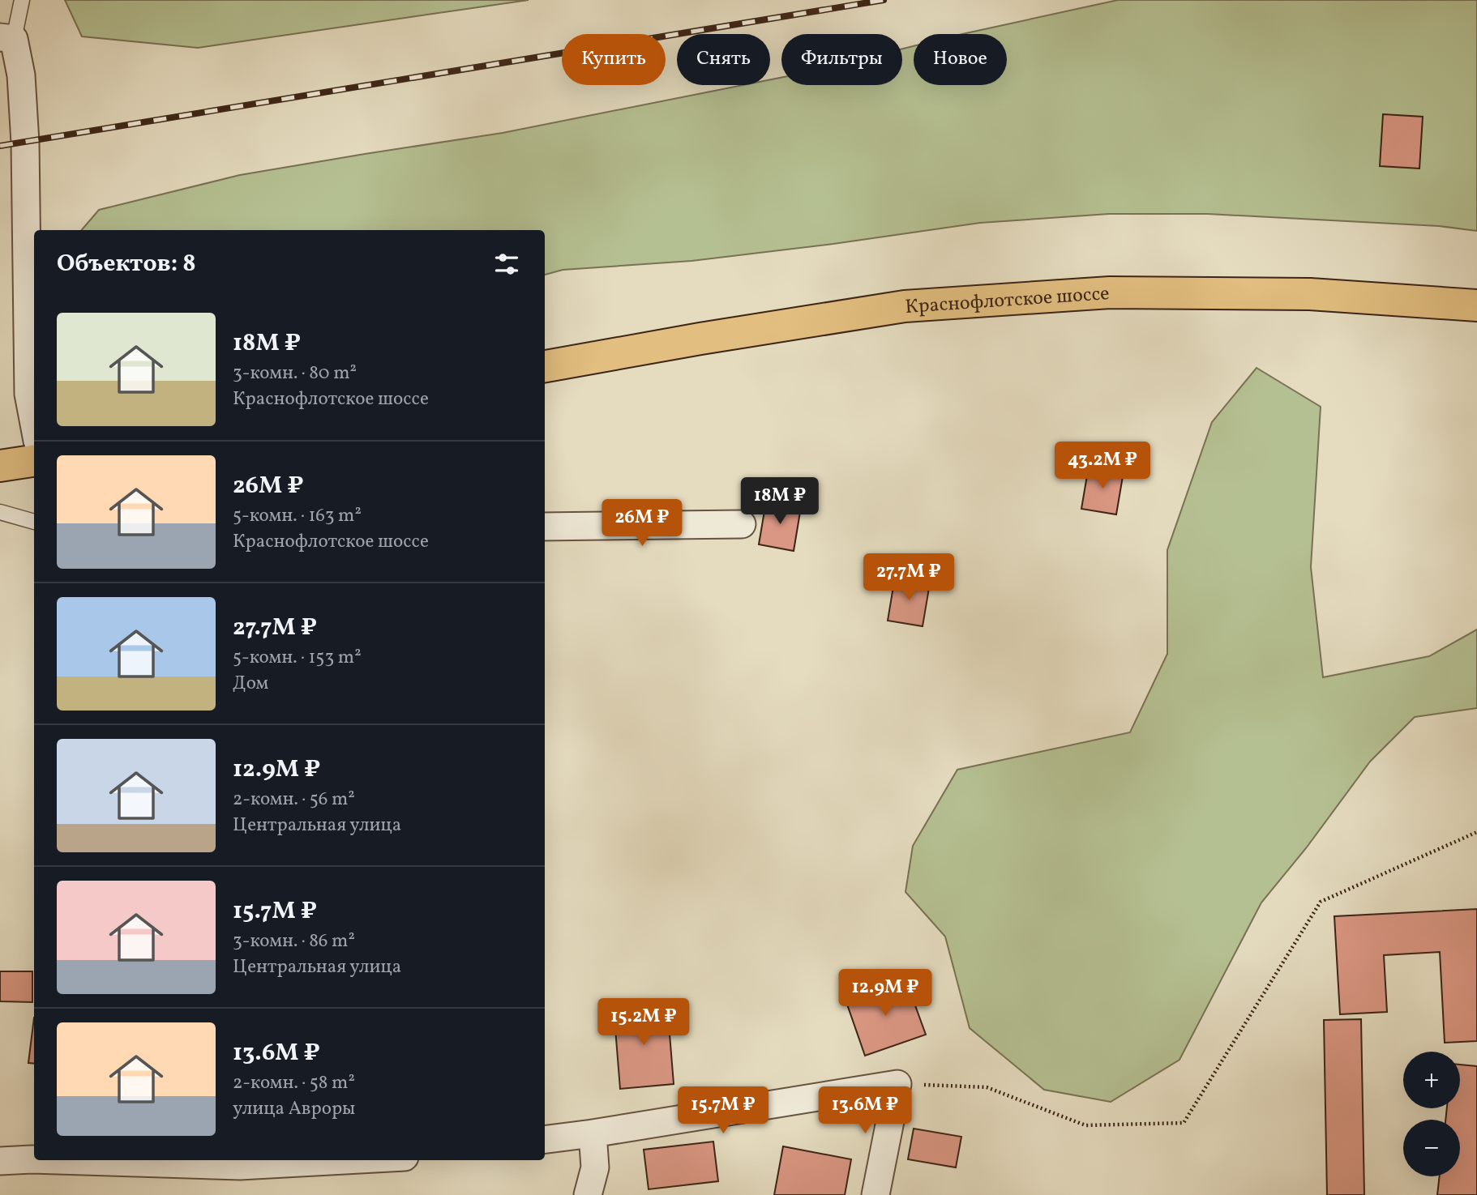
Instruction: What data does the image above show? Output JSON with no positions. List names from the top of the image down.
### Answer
{
  "streets": {
    "main road": ["Краснофлотское шоссе"]
  },
  "page": {
    "chip": [
      "Купить",
      "Снять",
      "Фильтры",
      "Новое"
    ],
    "heading": "Объектов: 8",
    "list": [
      {
        "name": "18M ₽",
        "note": "3-комн. · 80 m² · Краснофлотское шоссе"
      },
      {
        "name": "26M ₽",
        "note": "5-комн. · 163 m² · Краснофлотское шоссе"
      },
      {
        "name": "27.7M ₽",
        "note": "5-комн. · 153 m² · Дом"
      },
      {
        "name": "12.9M ₽",
        "note": "2-комн. · 56 m² · Центральная улица"
      },
      {
        "name": "15.7M ₽",
        "note": "3-комн. · 86 m² · Центральная улица"
      },
      {
        "name": "13.6M ₽",
        "note": "2-комн. · 58 m² · улица Авроры"
      }
    ],
    "price": [
      "43.2M ₽",
      "18M ₽",
      "26M ₽",
      "27.7M ₽",
      "12.9M ₽",
      "15.2M ₽",
      "15.7M ₽",
      "13.6M ₽"
    ],
    "map_buttons": ["+", "−"]
  }
}
